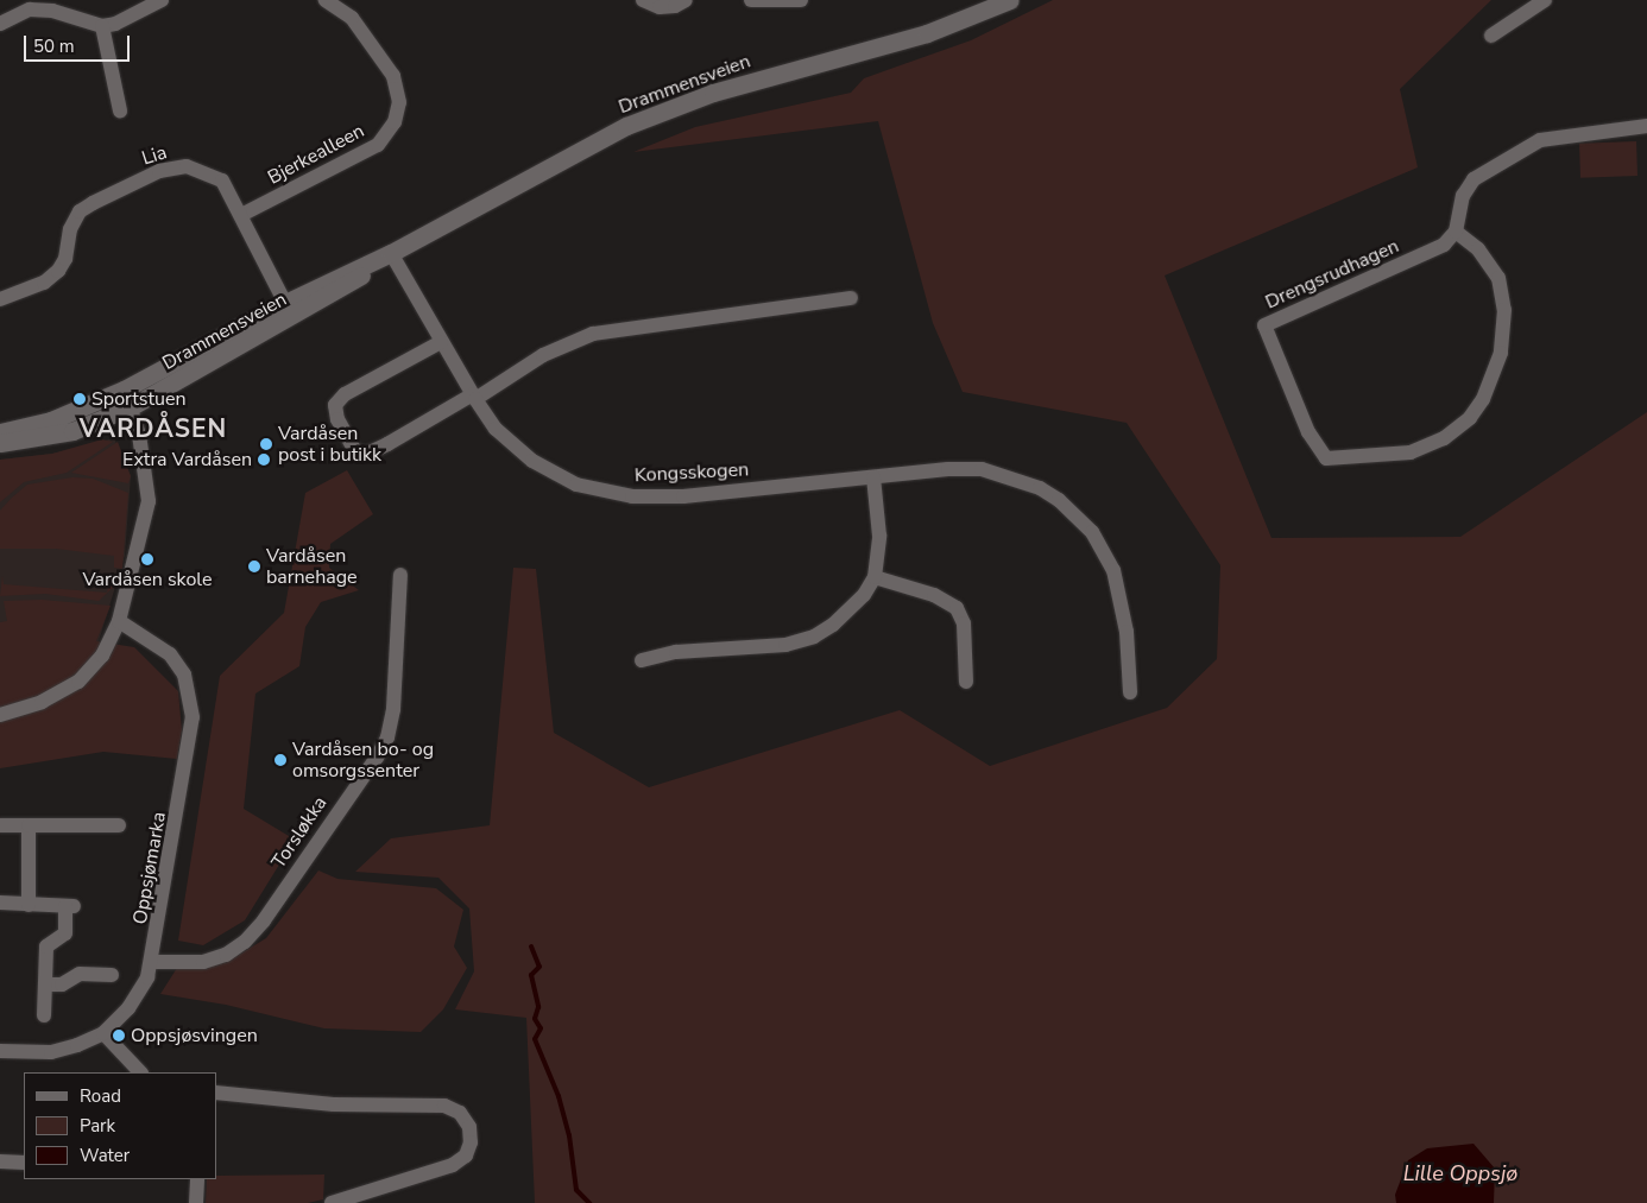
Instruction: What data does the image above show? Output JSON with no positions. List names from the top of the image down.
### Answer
{
  "streets": {
    "main road": ["Drammensveien"],
    "street": [
      "Bjerkealleen",
      "Lia",
      "Drengsrudhagen",
      "Kongsskogen",
      "Torsløkka",
      "Oppsjømarka"
    ]
  },
  "crossings": [
    ["Drammensveien", "Lia"],
    ["Drammensveien", "Kongsskogen"],
    ["Bjerkealleen", "Lia"],
    ["Torsløkka", "Oppsjømarka"]
  ],
  "districts": ["VARDÅSEN"],
  "water": ["Lille Oppsjø"],
  "places": [
    "Sportstuen",
    "Vardåsen post i butikk",
    "Extra Vardåsen",
    "Vardåsen skole",
    "Vardåsen barnehage",
    "Vardåsen bo- og omsorgssenter",
    "Oppsjøsvingen"
  ],
  "legend": ["Road", "Park", "Water"],
  "scale_bar": "50 m"
}
